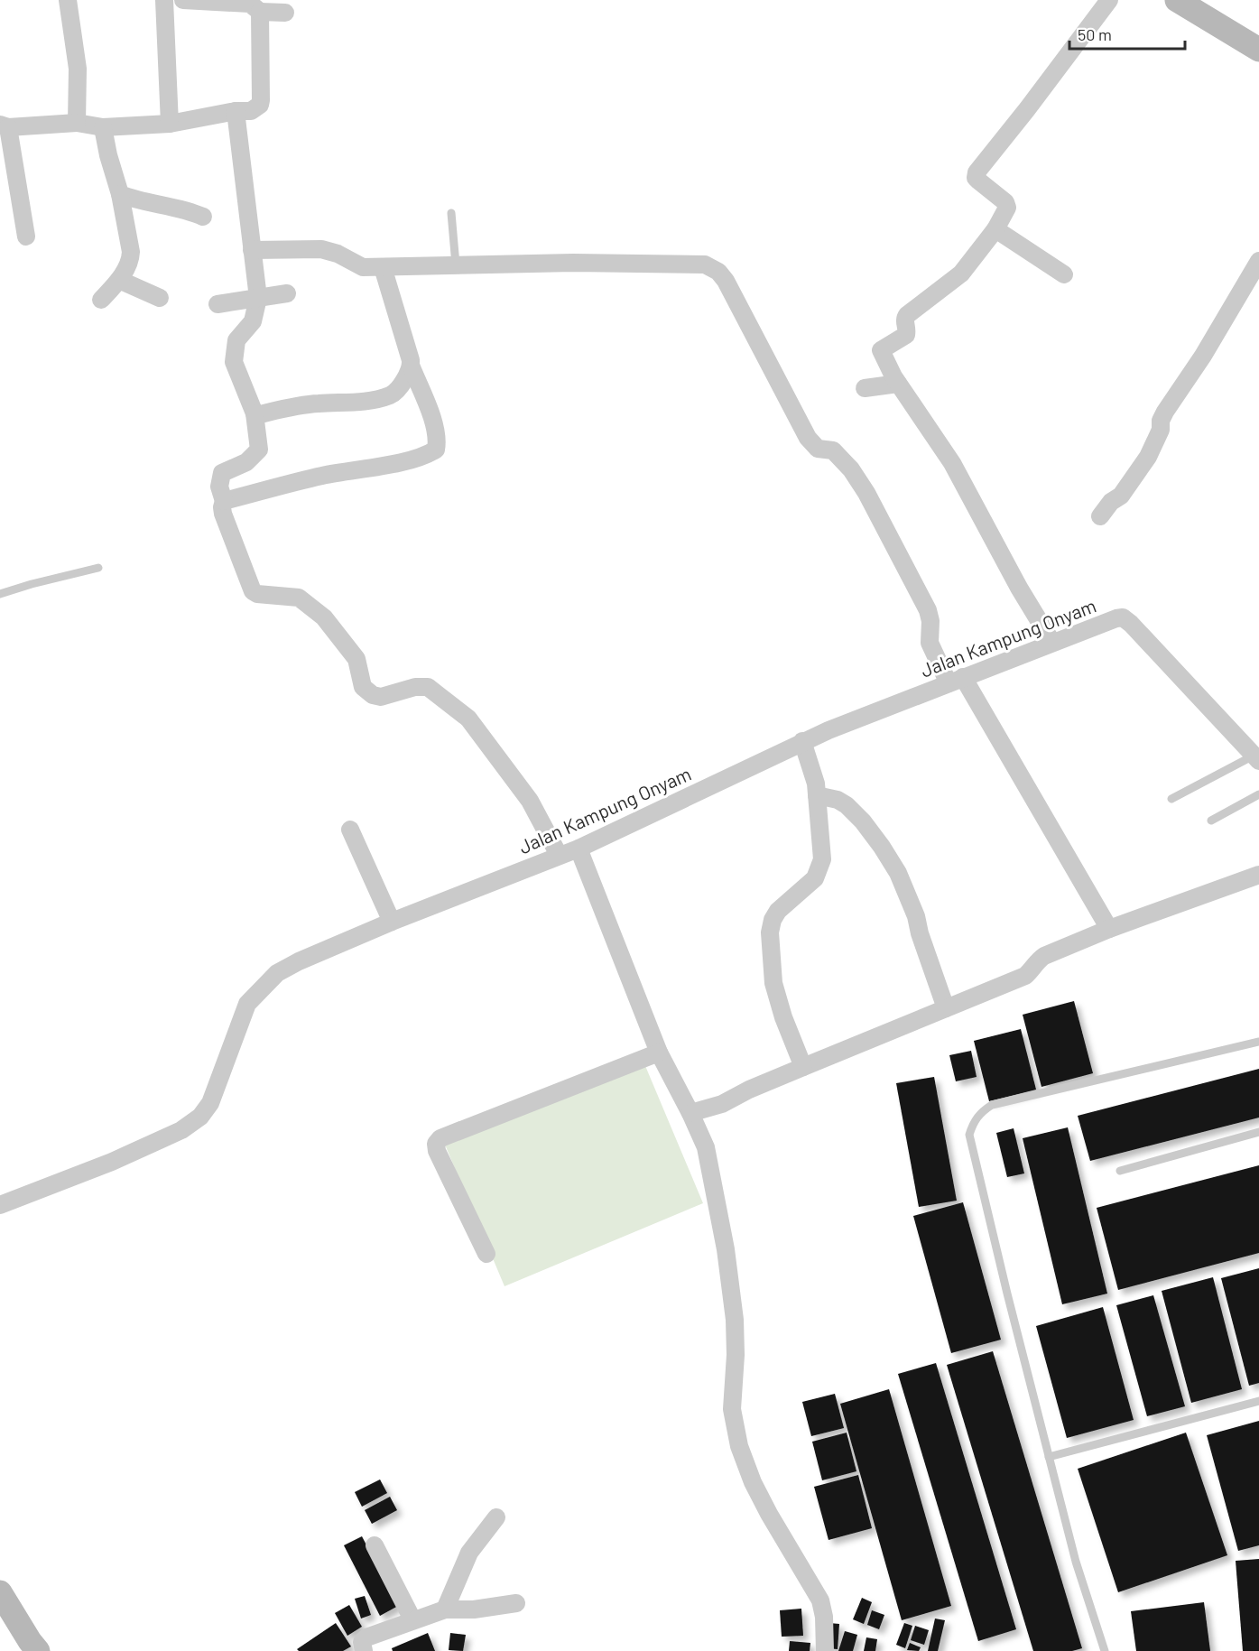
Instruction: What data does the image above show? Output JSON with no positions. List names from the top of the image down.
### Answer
{
  "streets": {
    "street": ["Jalan Kampung Onyam"]
  },
  "scale_bar": "50 m"
}
